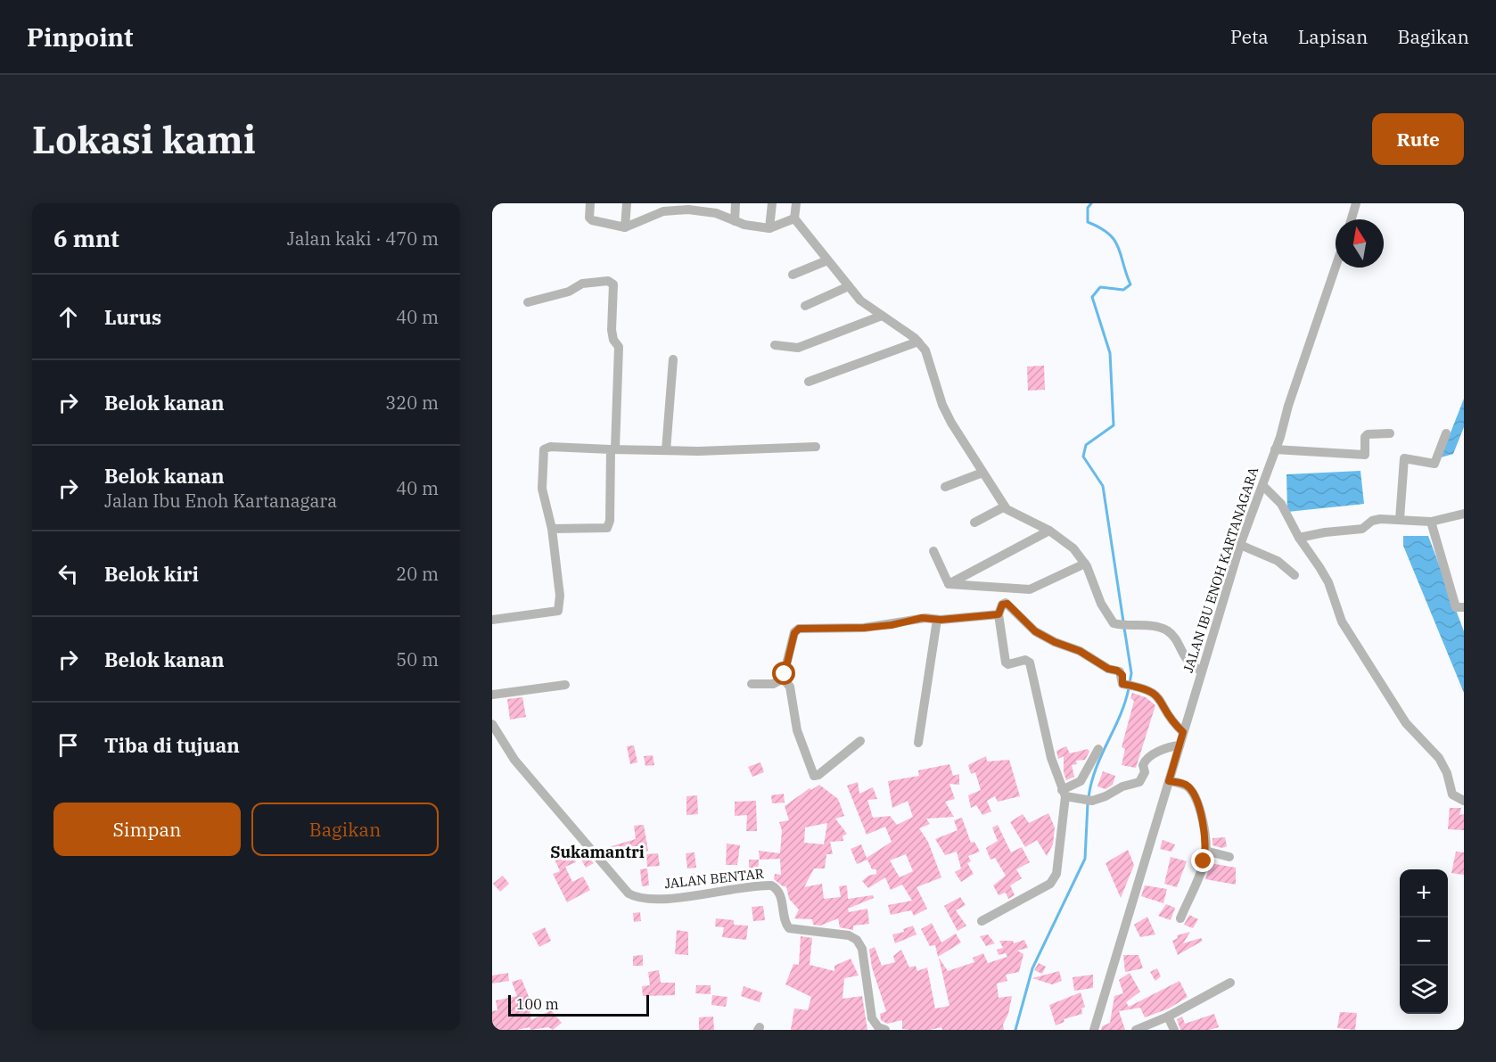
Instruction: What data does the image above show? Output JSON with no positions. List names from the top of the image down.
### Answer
{
  "streets": {
    "street": ["JALAN IBU ENOH KARTANAGARA", "JALAN BENTAR"]
  },
  "districts": ["Sukamantri"],
  "scale_bar": "100 m",
  "north": "top",
  "page": {
    "header": "Pinpoint",
    "nav": ["Peta", "Lapisan", "Bagikan"],
    "buttons": [
      "Rute",
      ["Simpan", "Bagikan"]
    ],
    "title": "Lokasi kami",
    "heading": ["6 mnt", "Jalan kaki · 470 m"],
    "list": [
      ["Lurus", "40 m"],
      ["Belok kanan", "320 m"],
      ["Belok kanan", "Jalan Ibu Enoh Kartanagara", "40 m"],
      ["Belok kiri", "20 m"],
      ["Belok kanan", "50 m"],
      "Tiba di tujuan"
    ],
    "map_buttons": ["+", "−"],
    "scale": "100 m"
  }
}
